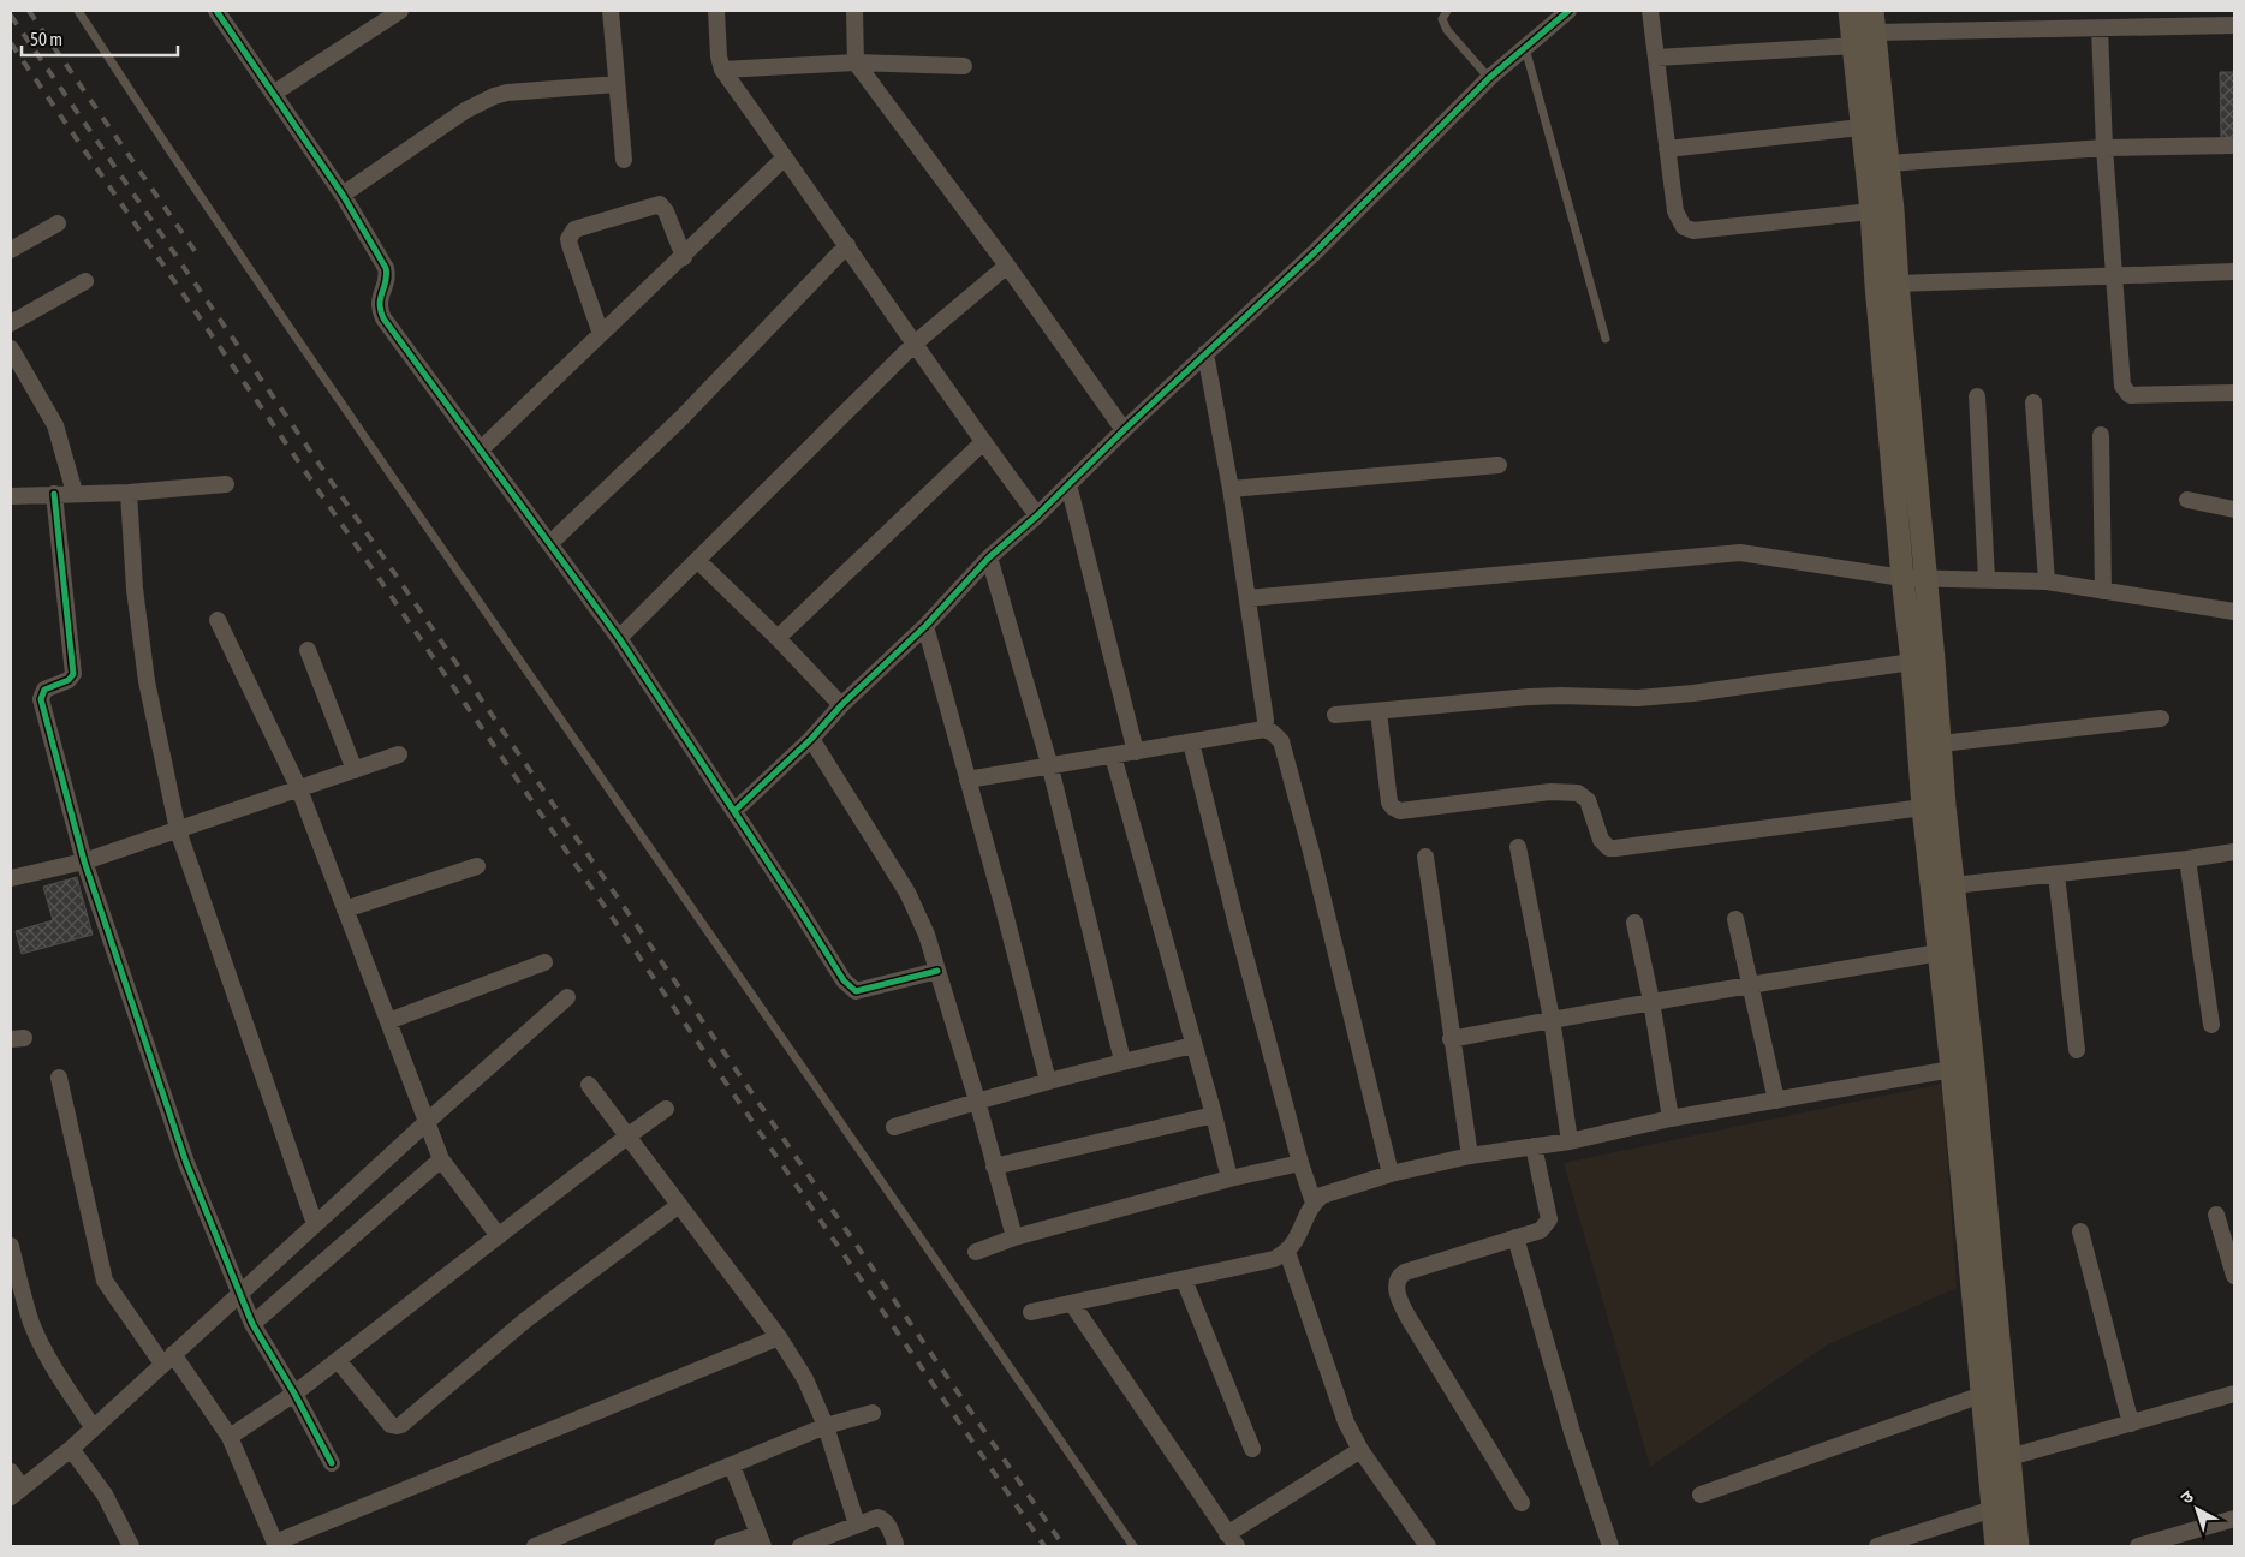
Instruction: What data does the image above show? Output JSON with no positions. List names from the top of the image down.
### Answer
{
  "scale_bar": "50 m",
  "north": "top left"
}
